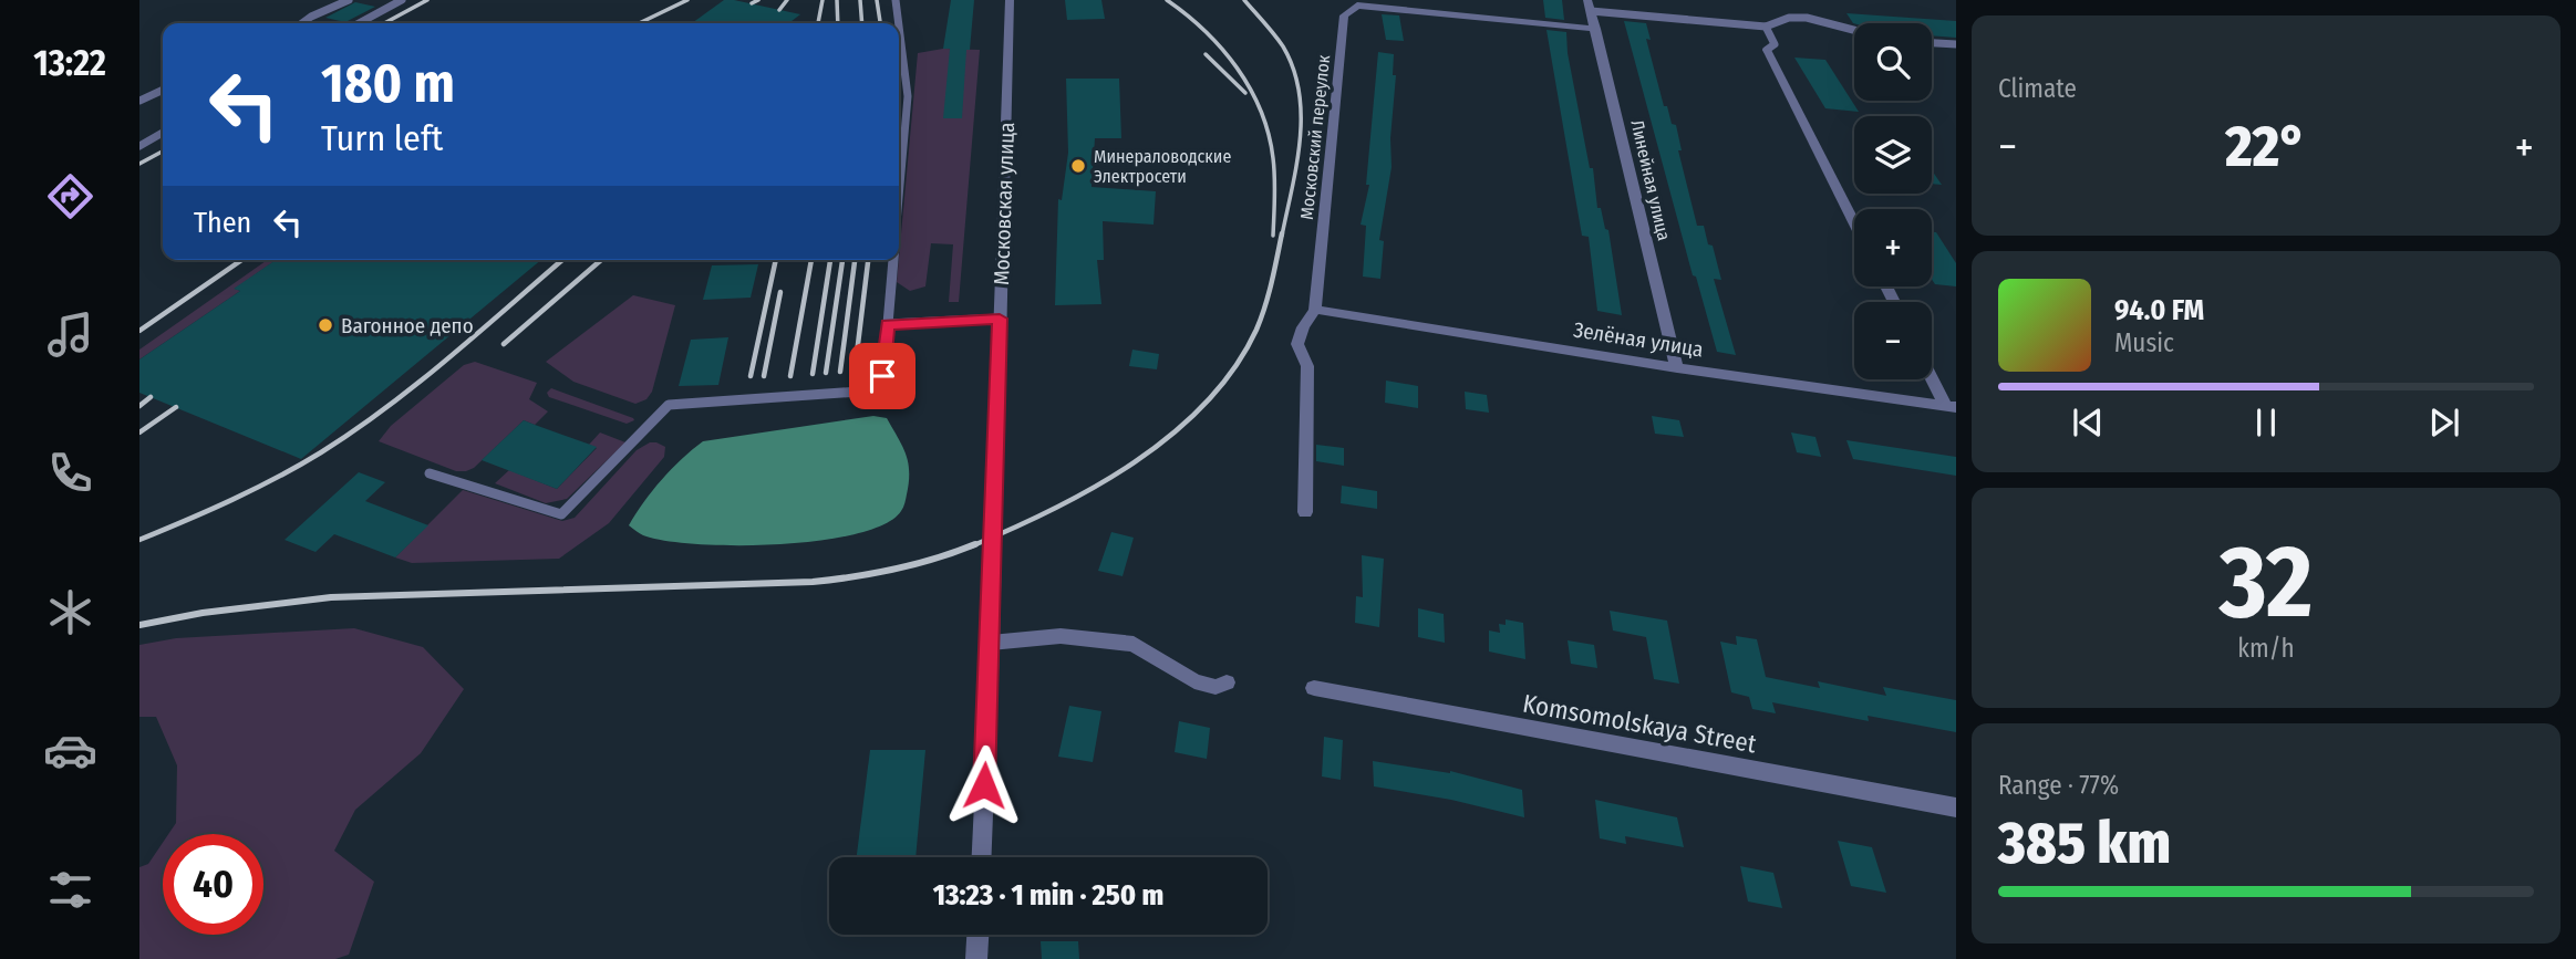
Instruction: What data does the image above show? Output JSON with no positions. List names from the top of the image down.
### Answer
{
  "streets": {
    "street": [
      "Московский переулок",
      "Линейная улица",
      "Московская улица",
      "Зелёная улица",
      "Komsomolskaya Street"
    ]
  },
  "crossings": [
    ["Московский переулок", "Линейная улица"],
    ["Московский переулок", "Зелёная улица"],
    ["Линейная улица", "Зелёная улица"]
  ],
  "places": ["Минераловодские Электросети", "Вагонное депо"],
  "page": {
    "tabs": "13:22",
    "tile": [
      "Climate",
      ["32", "km/h"],
      ["Range · 77%", "385 km"]
    ],
    "map_buttons": ["+", "−"],
    "turn": ["180 m", "Turn left"],
    "heat": ["−", "22°", "+"],
    "then": "Then",
    "song": ["94.0 FM", "Music"],
    "limit": "40",
    "trip": "13:23 · 1 min · 250 m"
  }
}
